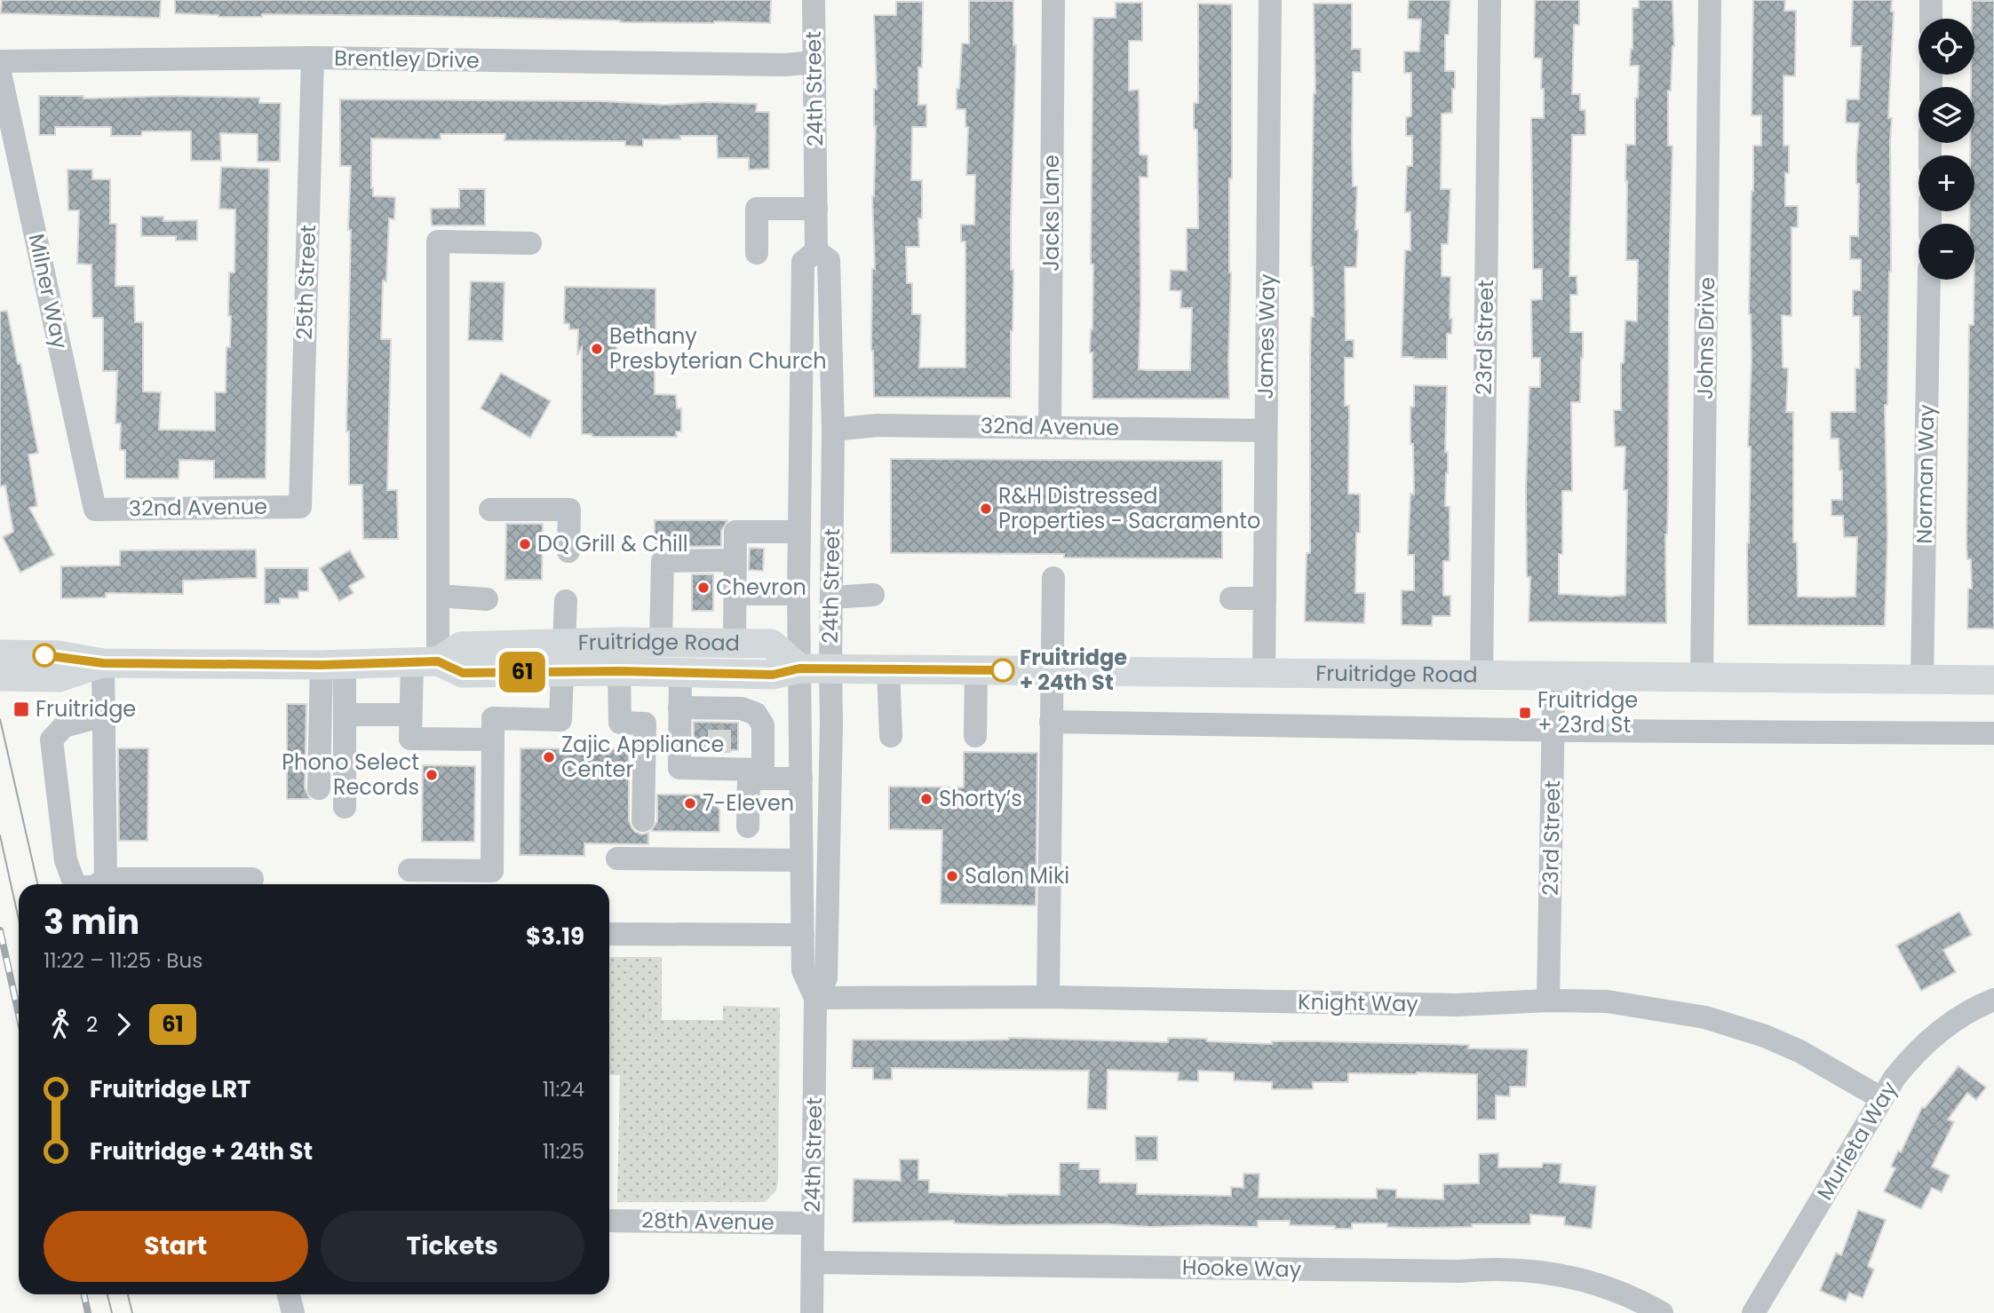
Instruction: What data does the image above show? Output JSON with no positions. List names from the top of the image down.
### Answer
{
  "streets": {
    "main road": ["Fruitridge Road"],
    "street": [
      "Brentley Drive",
      "24th Street",
      "Jacks Lane",
      "25th Street",
      "Milner Way",
      "James Way",
      "23rd Street",
      "Johns Drive",
      "32nd Avenue",
      "Norman Way",
      "Knight Way",
      "Murieta Way",
      "28th Avenue",
      "Hooke Way"
    ]
  },
  "crossings": [
    ["Brentley Drive", "24th Street"],
    ["Brentley Drive", "25th Street"],
    ["24th Street", "32nd Avenue"],
    ["24th Street", "Fruitridge Road"],
    ["24th Street", "Knight Way"],
    ["24th Street", "28th Avenue"],
    ["24th Street", "Hooke Way"],
    ["Jacks Lane", "32nd Avenue"],
    ["25th Street", "32nd Avenue"],
    ["Milner Way", "32nd Avenue"],
    ["James Way", "32nd Avenue"],
    ["James Way", "Fruitridge Road"],
    ["23rd Street", "Fruitridge Road"],
    ["23rd Street", "Knight Way"],
    ["Johns Drive", "Fruitridge Road"],
    ["Norman Way", "Fruitridge Road"],
    ["Knight Way", "Murieta Way"]
  ],
  "places": {
    "other": [
      "Bethany Presbyterian Church",
      "R&H Distressed Properties - Sacramento",
      "DQ Grill & Chill",
      "Chevron",
      "Fruitridge + 24th St",
      "Zajic Appliance Center",
      "Phono Select Records",
      "Shorty’s",
      "7-Eleven",
      "Salon Miki"
    ],
    "transit": ["Fruitridge", "Fruitridge + 23rd St"]
  },
  "lines": ["bus line 61"],
  "page": {
    "on_map": "61",
    "map_buttons": ["+", "−"],
    "heading": ["3 min", "11:22 – 11:25 · Bus", "$3.19"],
    "legs": ["2", "61"],
    "list": [
      {
        "name": "Fruitridge LRT",
        "value": "11:24"
      },
      {
        "name": "Fruitridge + 24th St",
        "value": "11:25"
      }
    ],
    "buttons": ["Start", "Tickets"]
  }
}
